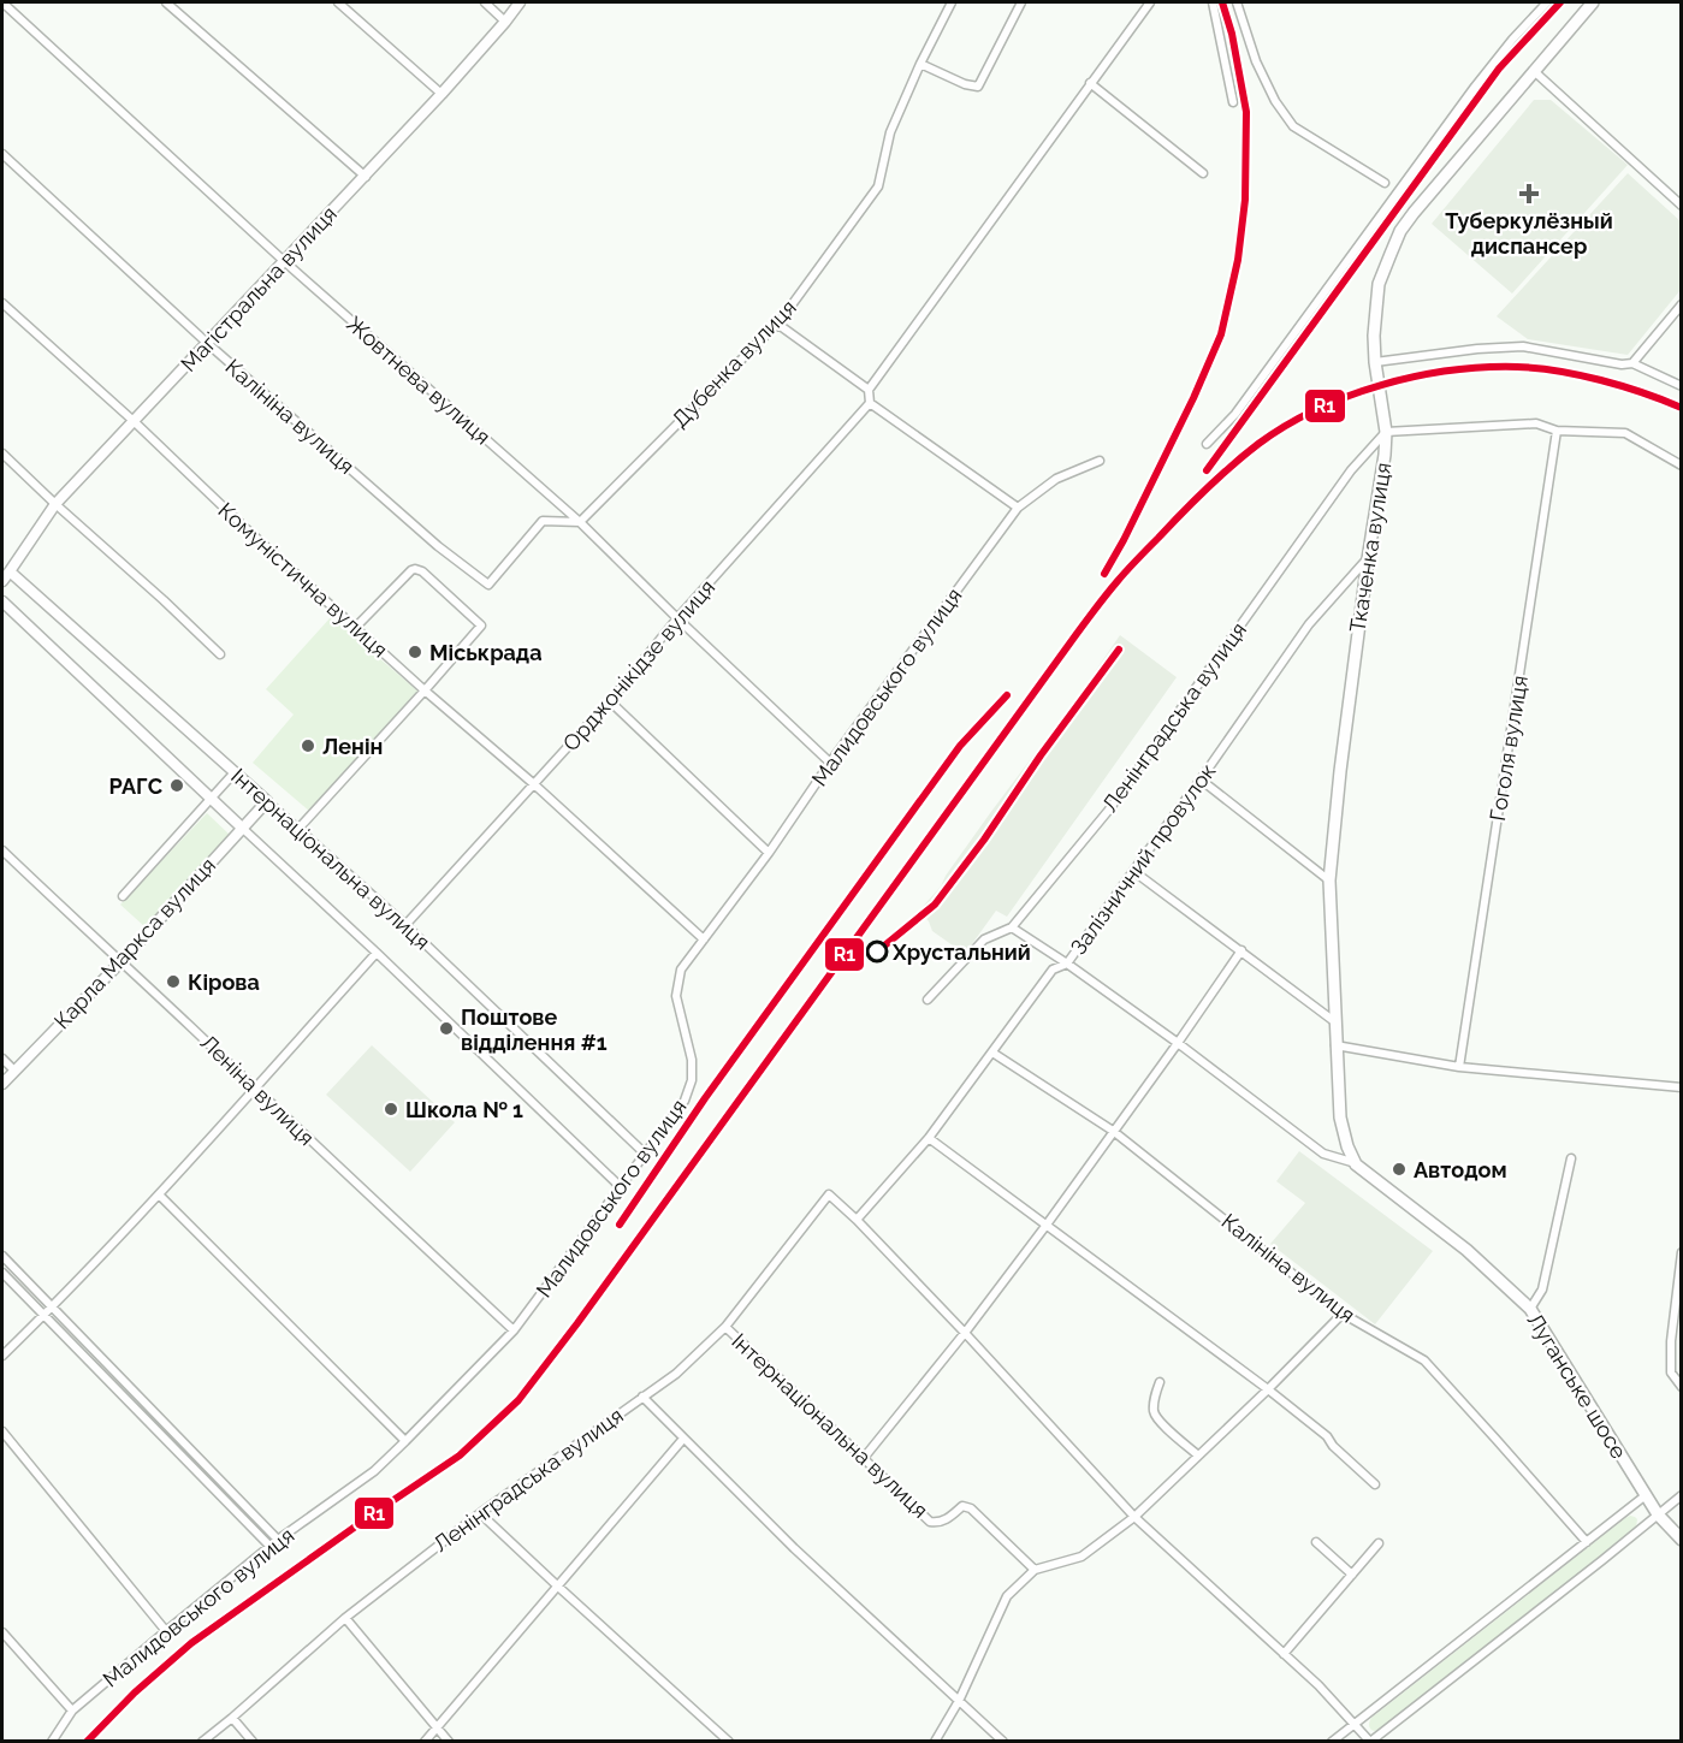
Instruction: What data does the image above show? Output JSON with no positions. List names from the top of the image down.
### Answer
{
  "streets": {
    "main road": ["Ткаченка вулиця", "Луганське шосе"],
    "street": [
      "Магістральна вулиця",
      "Дубенка вулиця",
      "Жовтнева вулиця",
      "Калініна вулиця",
      "Комуністична вулиця",
      "Орджонікідзе вулиця",
      "Малидовського вулиця",
      "Ленінградська вулиця",
      "Гоголя вулиця",
      "Інтернаціональна вулиця",
      "Залізничний провулок",
      "Карла Маркса вулиця",
      "Леніна вулиця"
    ]
  },
  "crossings": [
    ["Магістральна вулиця", "Жовтнева вулиця"],
    ["Магістральна вулиця", "Калініна вулиця"],
    ["Магістральна вулиця", "Комуністична вулиця"],
    ["Магістральна вулиця", "Інтернаціональна вулиця"],
    ["Дубенка вулиця", "Жовтнева вулиця"],
    ["Дубенка вулиця", "Калініна вулиця"],
    ["Жовтнева вулиця", "Калініна вулиця"],
    ["Жовтнева вулиця", "Орджонікідзе вулиця"],
    ["Жовтнева вулиця", "Малидовського вулиця"],
    ["Калініна вулиця", "Залізничний провулок"],
    ["Ткаченка вулиця", "Ленінградська вулиця"],
    ["Ткаченка вулиця", "Залізничний провулок"],
    ["Ткаченка вулиця", "Луганське шосе"],
    ["Комуністична вулиця", "Орджонікідзе вулиця"],
    ["Комуністична вулиця", "Малидовського вулиця"],
    ["Орджонікідзе вулиця", "Інтернаціональна вулиця"],
    ["Малидовського вулиця", "Інтернаціональна вулиця"],
    ["Малидовського вулиця", "Леніна вулиця"],
    ["Ленінградська вулиця", "Інтернаціональна вулиця"],
    ["Ленінградська вулиця", "Залізничний провулок"],
    ["Інтернаціональна вулиця", "Карла Маркса вулиця"],
    ["Карла Маркса вулиця", "Леніна вулиця"]
  ],
  "places": {
    "health": ["Туберкулёзный диспансер"],
    "other": [
      "Міськрада",
      "Ленін",
      "РАГС",
      "Хрустальний",
      "Кірова",
      "Поштове відділення #1",
      "Школа № 1",
      "Автодом"
    ]
  },
  "lines": ["transit line R1"]
}
